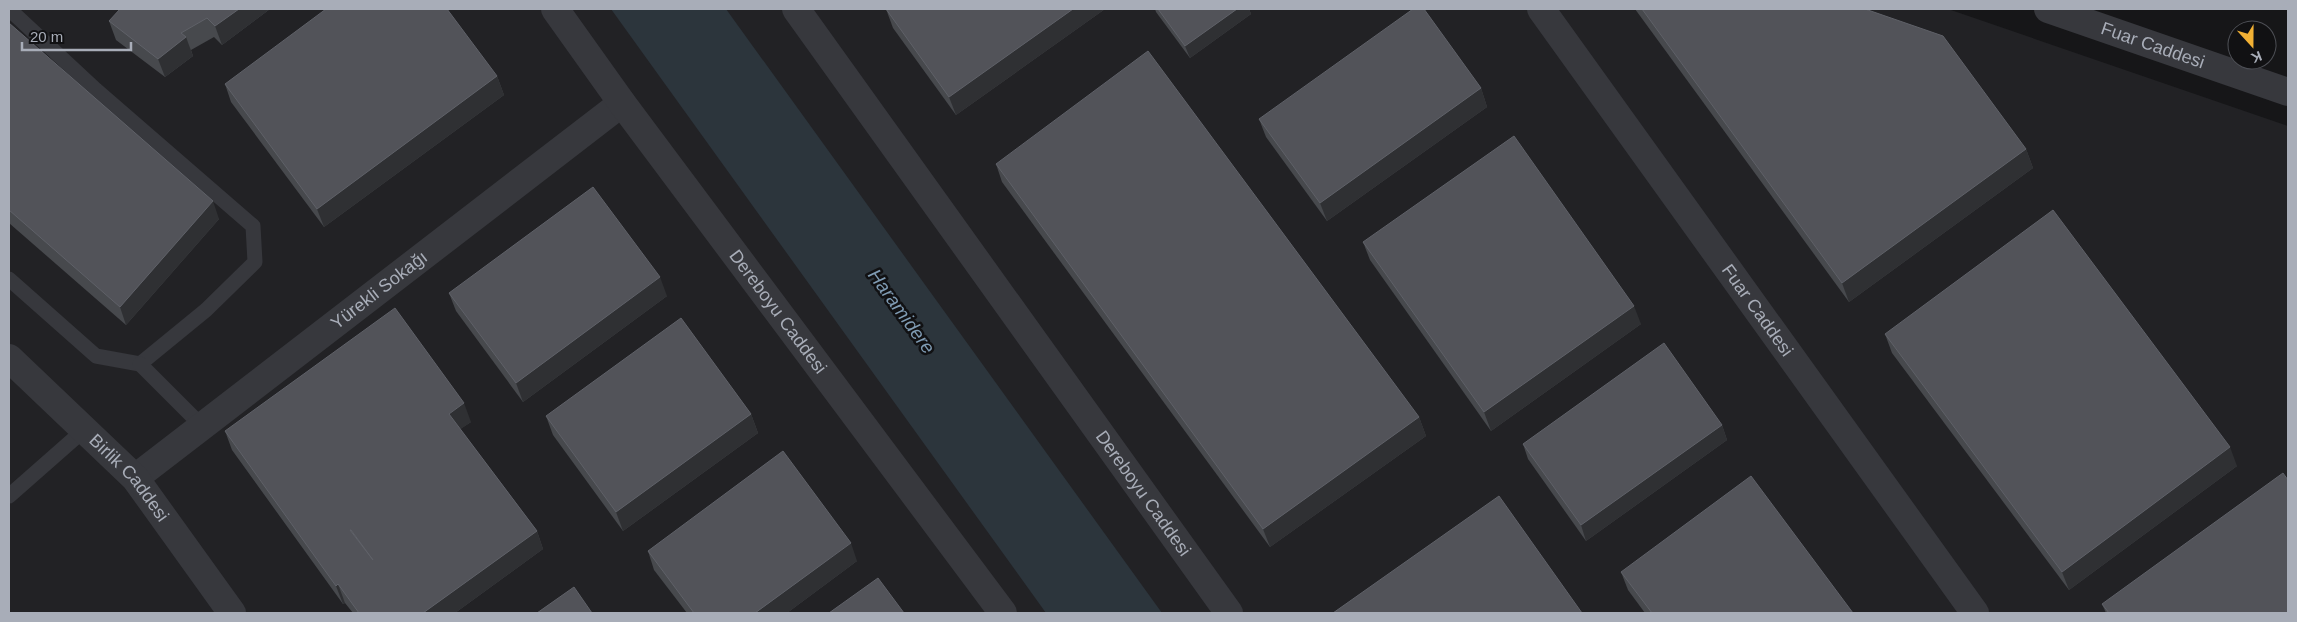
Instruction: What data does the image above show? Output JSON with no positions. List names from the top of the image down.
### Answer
{
  "streets": {
    "street": [
      "Fuar Caddesi",
      "Yürekli Sokağı",
      "Dereboyu Caddesi",
      "Birlik Caddesi"
    ]
  },
  "crossings": [
    ["Yürekli Sokağı", "Dereboyu Caddesi"],
    ["Yürekli Sokağı", "Birlik Caddesi"]
  ],
  "water": ["Haramidere"],
  "scale_bar": "20 m",
  "north": "bottom"
}
